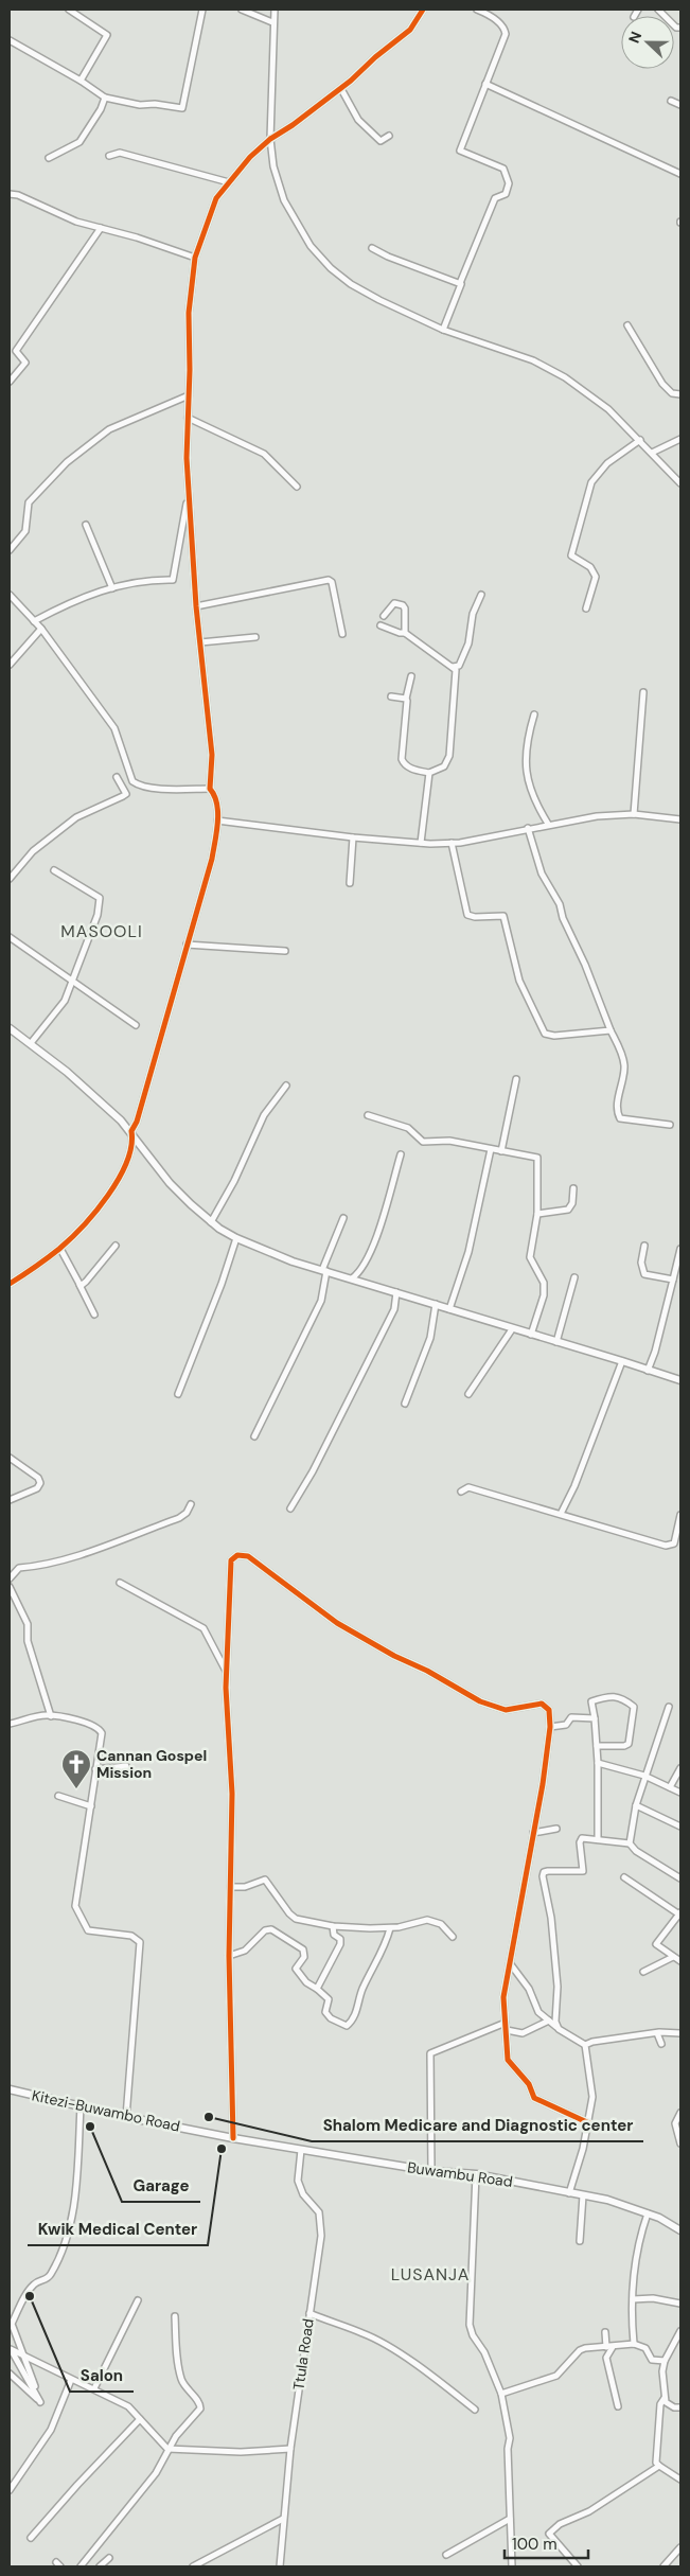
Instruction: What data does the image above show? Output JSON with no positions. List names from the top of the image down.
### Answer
{
  "streets": {
    "street": ["Kitezi-Buwambo Road", "Buwambu Road", "Ttula Road"]
  },
  "crossings": [
    ["Kitezi-Buwambo Road", "Buwambu Road"],
    ["Buwambu Road", "Ttula Road"]
  ],
  "districts": ["MASOOLI", "LUSANJA"],
  "places": {
    "church": ["Cannan Gospel Mission"],
    "other": [
      "Shalom Medicare and Diagnostic center",
      "Garage",
      "Kwik Medical Center",
      "Salon"
    ]
  },
  "scale_bar": "100 m",
  "north": "left"
}
